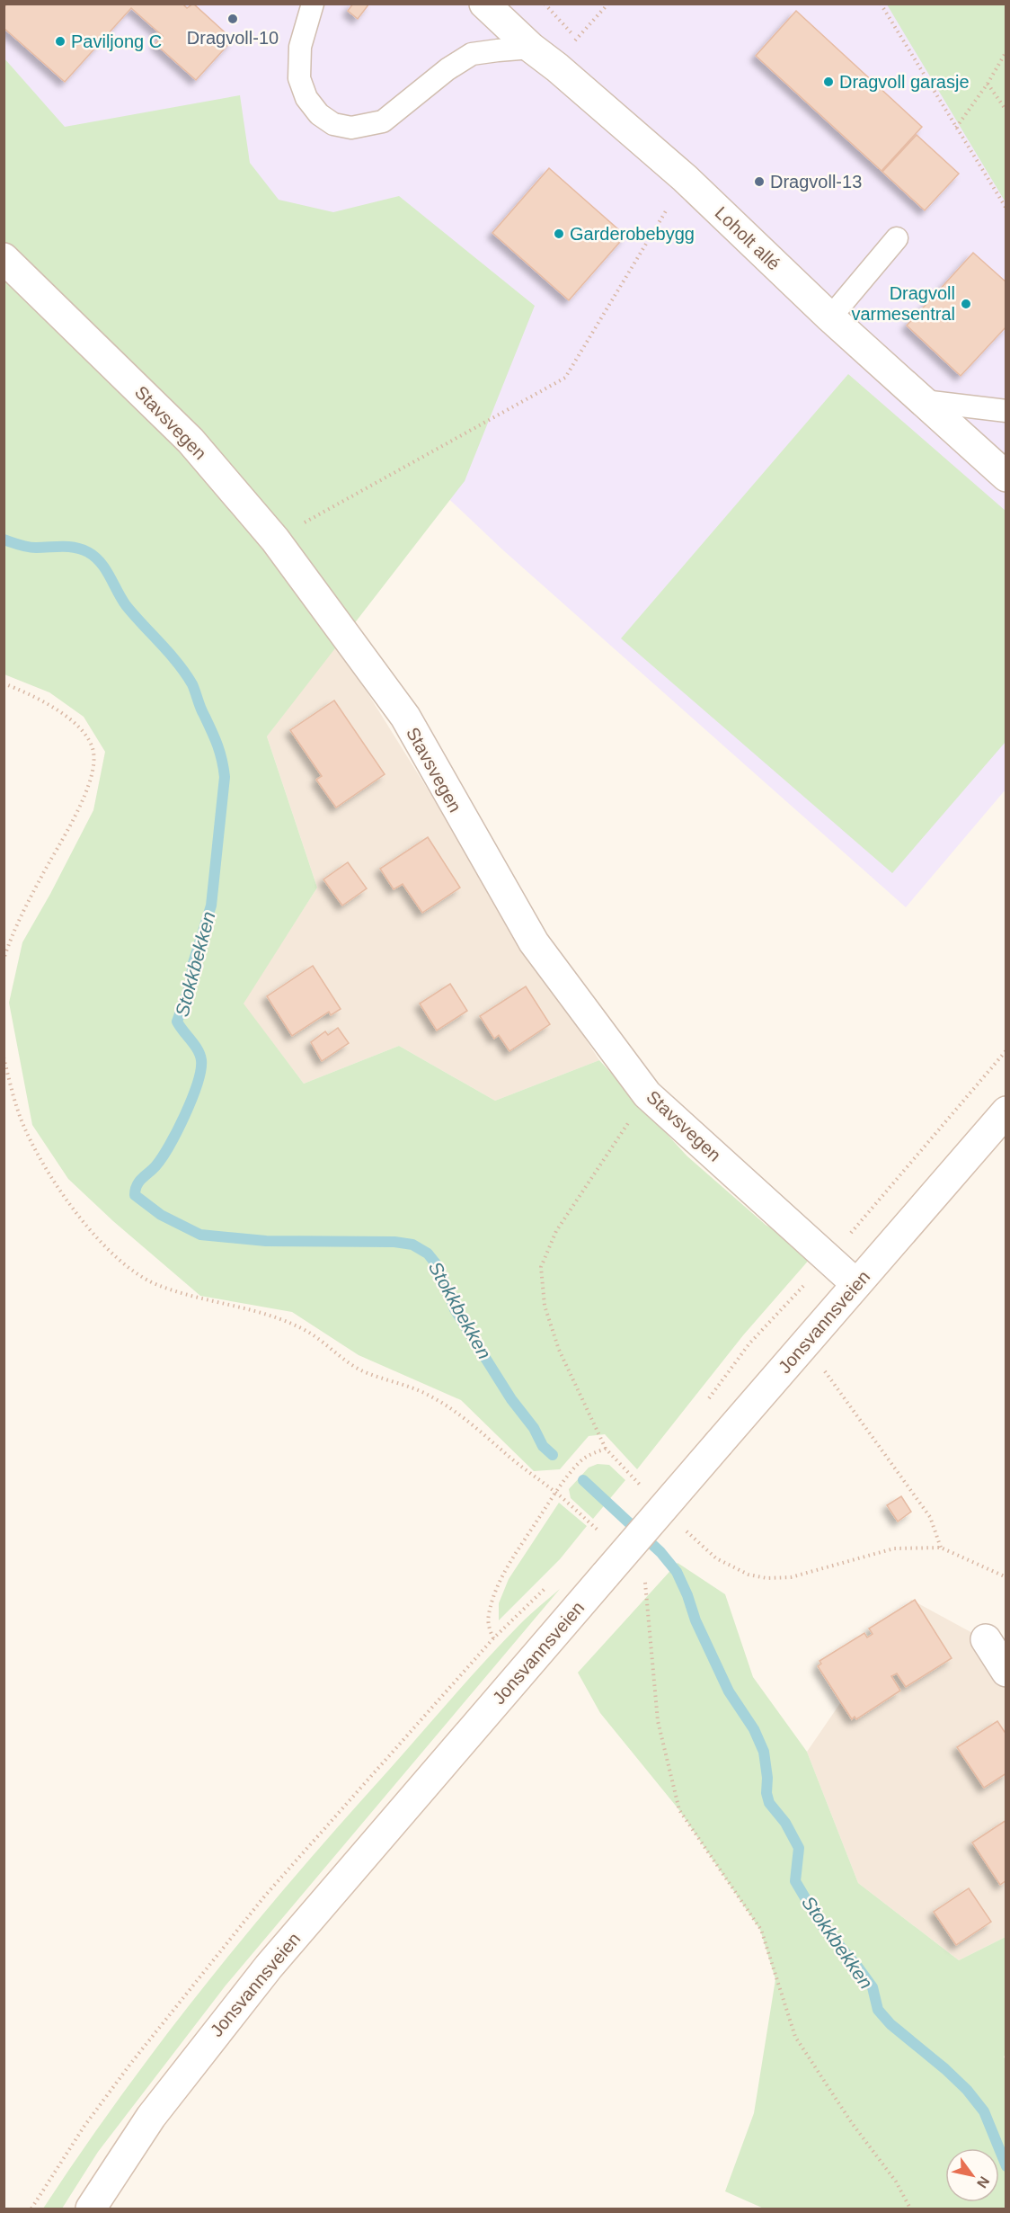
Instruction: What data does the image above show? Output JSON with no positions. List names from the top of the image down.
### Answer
{
  "streets": {
    "street": ["Loholt allé", "Stavsvegen", "Jonsvannsveien"]
  },
  "crossings": [
    ["Stavsvegen", "Jonsvannsveien"]
  ],
  "water": ["Stokkbekken"],
  "places": [
    "Dragvoll-10",
    "Paviljong C",
    "Dragvoll garasje",
    "Dragvoll-13",
    "Garderobebygg",
    "Dragvoll varmesentral"
  ],
  "north": "bottom right"
}
